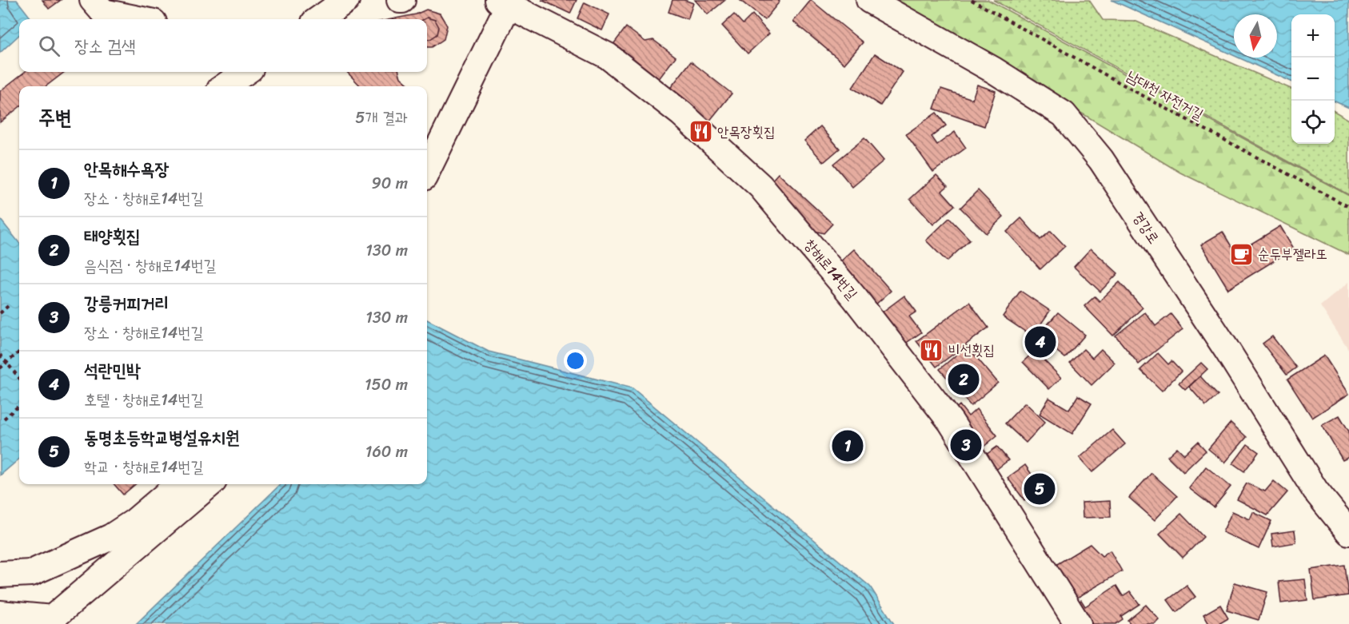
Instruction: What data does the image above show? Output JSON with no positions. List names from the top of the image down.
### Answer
{
  "streets": {
    "street": ["경강로", "창해로14번길"],
    "path": ["남대천 자전거길"]
  },
  "places": {
    "restaurant": ["안목장횟집", "비선횟집"],
    "cafe": ["순두부젤라또"]
  },
  "north": "bottom",
  "page": {
    "map_buttons": ["+", "−"],
    "search": "장소 검색",
    "heading": ["주변", "5개 결과"],
    "list": [
      {
        "mark": "1",
        "name": "안목해수욕장",
        "note": "장소 · 창해로14번길",
        "value": "90 m"
      },
      {
        "mark": "2",
        "name": "태양횟집",
        "note": "음식점 · 창해로14번길",
        "value": "130 m"
      },
      {
        "mark": "3",
        "name": "강릉커피거리",
        "note": "장소 · 창해로14번길",
        "value": "130 m"
      },
      {
        "mark": "4",
        "name": "석란민박",
        "note": "호텔 · 창해로14번길",
        "value": "150 m"
      },
      {
        "mark": "5",
        "name": "동명초등학교병설유치원",
        "note": "학교 · 창해로14번길",
        "value": "160 m"
      }
    ],
    "pins": [
      "4",
      "2",
      "3",
      "1",
      "5"
    ]
  }
}
